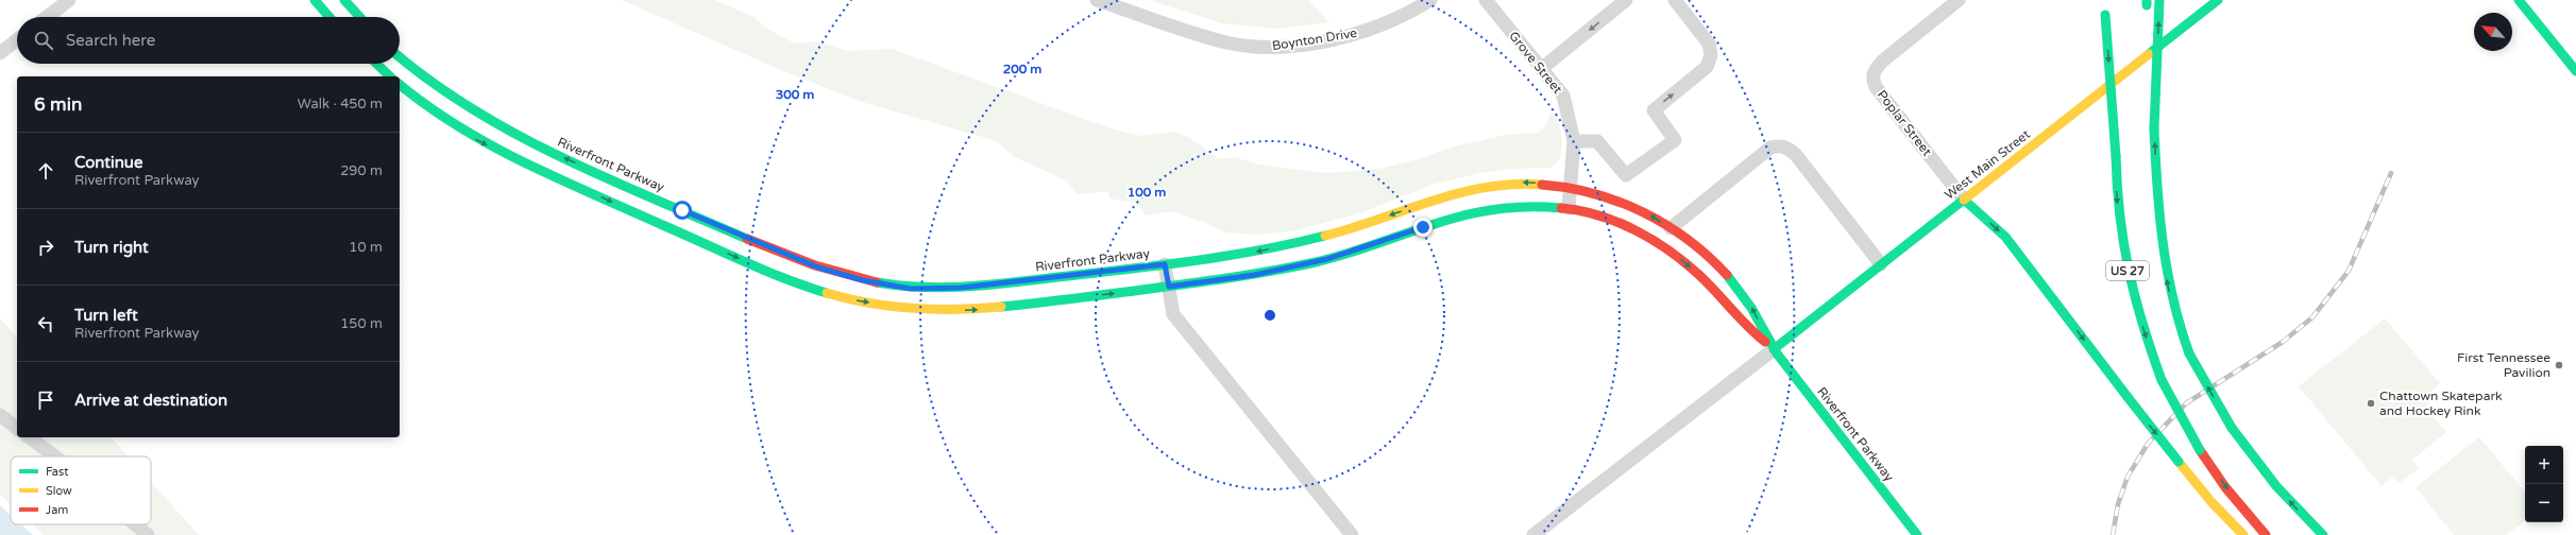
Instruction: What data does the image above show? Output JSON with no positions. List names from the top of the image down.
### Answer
{
  "streets": {
    "main road": ["Riverfront Parkway", "West Main Street", "US 27"],
    "street": ["Boynton Drive", "Grove Street", "Poplar Street"]
  },
  "crossings": [
    ["Grove Street", "Riverfront Parkway"],
    ["Poplar Street", "West Main Street"],
    ["Riverfront Parkway", "West Main Street"]
  ],
  "places": ["First Tennessee Pavilion", "Chattown Skatepark and Hockey Rink"],
  "legend": ["Fast", "Slow", "Jam"],
  "north": "top left",
  "page": {
    "search": "Search here",
    "heading": ["6 min", "Walk · 450 m"],
    "list": [
      ["Continue", "Riverfront Parkway", "290 m"],
      ["Turn right", "10 m"],
      ["Turn left", "Riverfront Parkway", "150 m"],
      "Arrive at destination"
    ],
    "map_buttons": ["+", "−"]
  },
  "rings": ["200 m", "300 m", "100 m"]
}
